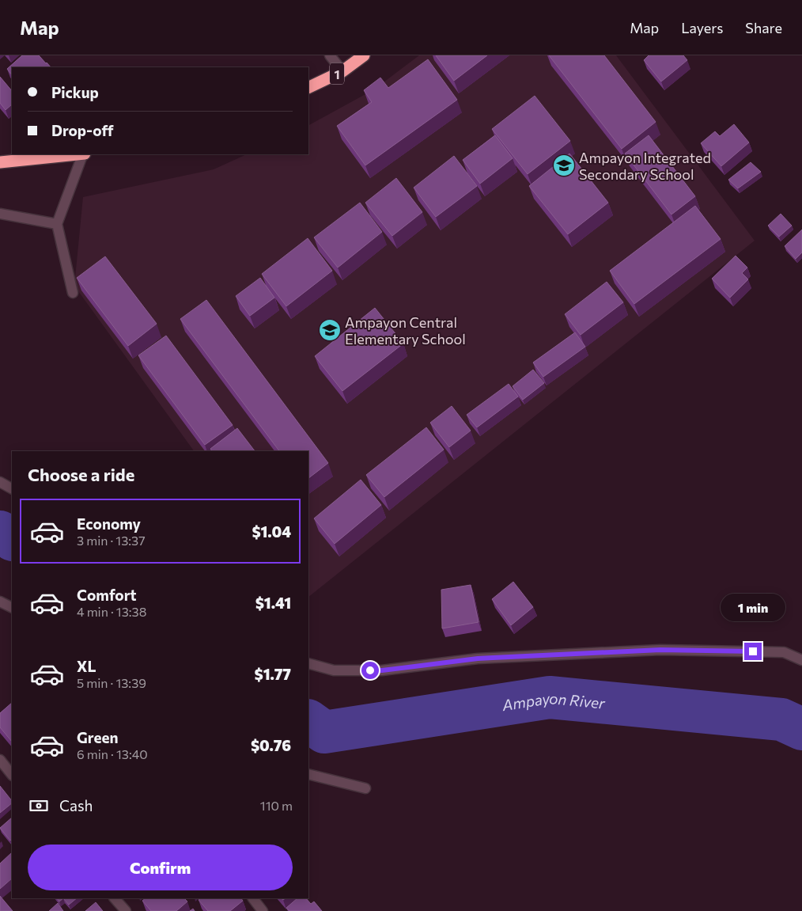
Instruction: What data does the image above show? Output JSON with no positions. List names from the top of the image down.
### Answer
{
  "streets": {
    "highway": ["1"]
  },
  "water": ["Ampayon River"],
  "places": {
    "school or university": ["Ampayon Integrated Secondary School", "Ampayon Central Elementary School"]
  },
  "page": {
    "header": "Map",
    "nav": ["Map", "Layers", "Share"],
    "banner": ["Pickup", "Drop-off"],
    "heading": "Choose a ride",
    "list": [
      {
        "name": "Economy",
        "note": "3 min · 13:37",
        "value": "$1.04"
      },
      {
        "name": "Comfort",
        "note": "4 min · 13:38",
        "value": "$1.41"
      },
      {
        "name": "XL",
        "note": "5 min · 13:39",
        "value": "$1.77"
      },
      {
        "name": "Green",
        "note": "6 min · 13:40",
        "value": "$0.76"
      }
    ],
    "bubble": "1 min",
    "pay": ["Cash", "110 m"],
    "buttons": "Confirm"
  }
}
